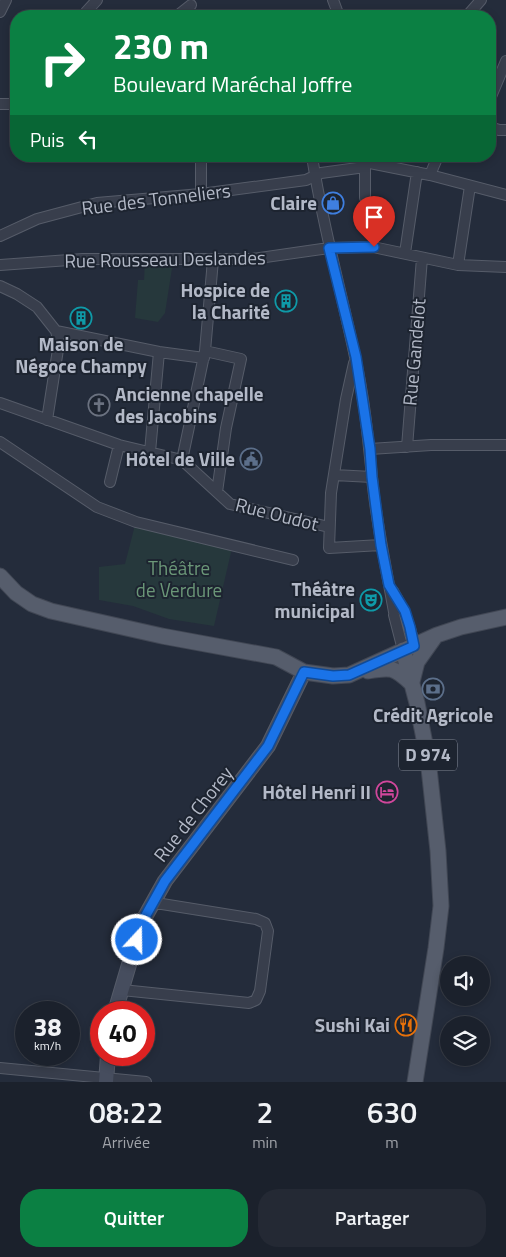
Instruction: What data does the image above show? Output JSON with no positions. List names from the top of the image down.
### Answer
{
  "streets": {
    "main road": ["D 974"],
    "street": [
      "Rue des Tonneliers",
      "Rue Rousseau Deslandes",
      "Rue Gandelot",
      "Rue Oudot",
      "Rue de Chorey"
    ]
  },
  "crossings": [
    ["Rue Rousseau Deslandes", "Rue Gandelot"]
  ],
  "parks": ["Théâtre de Verdure"],
  "places": {
    "shop": ["Claire"],
    "building": ["Hospice de la Charité", "Maison de Négoce Champy"],
    "church": ["Ancienne chapelle des Jacobins"],
    "public building": ["Hôtel de Ville"],
    "theatre": ["Théâtre municipal"],
    "bank": ["Crédit Agricole"],
    "hotel": ["Hôtel Henri II"],
    "restaurant": ["Sushi Kai"]
  },
  "page": {
    "turn": ["230 m", "Boulevard Maréchal Joffre"],
    "then": "Puis",
    "speed": "38 km/h",
    "limit": "40",
    "eta": [
      "08:22",
      "Arrivée",
      "2",
      "min",
      "630",
      "m"
    ],
    "buttons": ["Quitter", "Partager"]
  }
}
